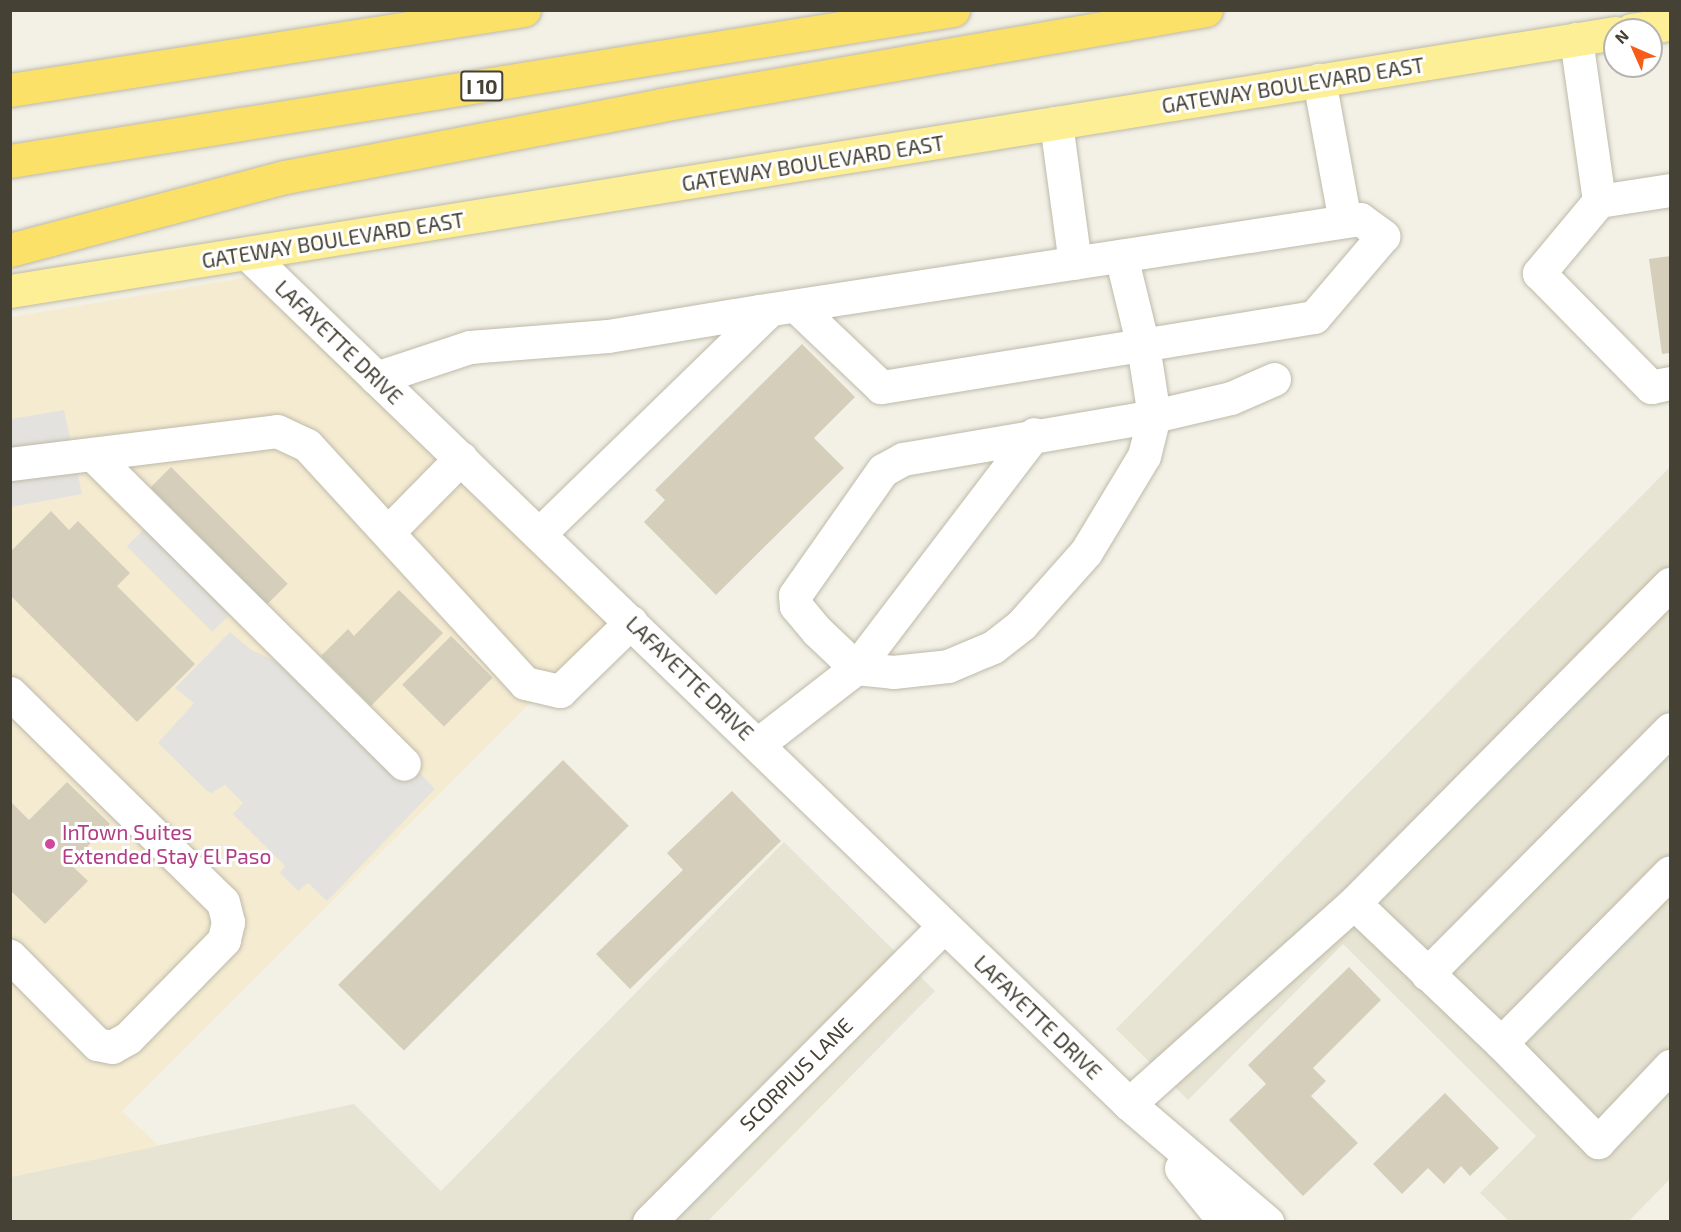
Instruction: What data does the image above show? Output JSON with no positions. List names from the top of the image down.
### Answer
{
  "streets": {
    "highway": ["I 10"],
    "main road": ["GATEWAY BOULEVARD EAST"],
    "street": ["LAFAYETTE DRIVE", "SCORPIUS LANE"]
  },
  "crossings": [
    ["GATEWAY BOULEVARD EAST", "LAFAYETTE DRIVE"],
    ["LAFAYETTE DRIVE", "SCORPIUS LANE"]
  ],
  "places": ["InTown Suites Extended Stay El Paso"],
  "north": "top left"
}
